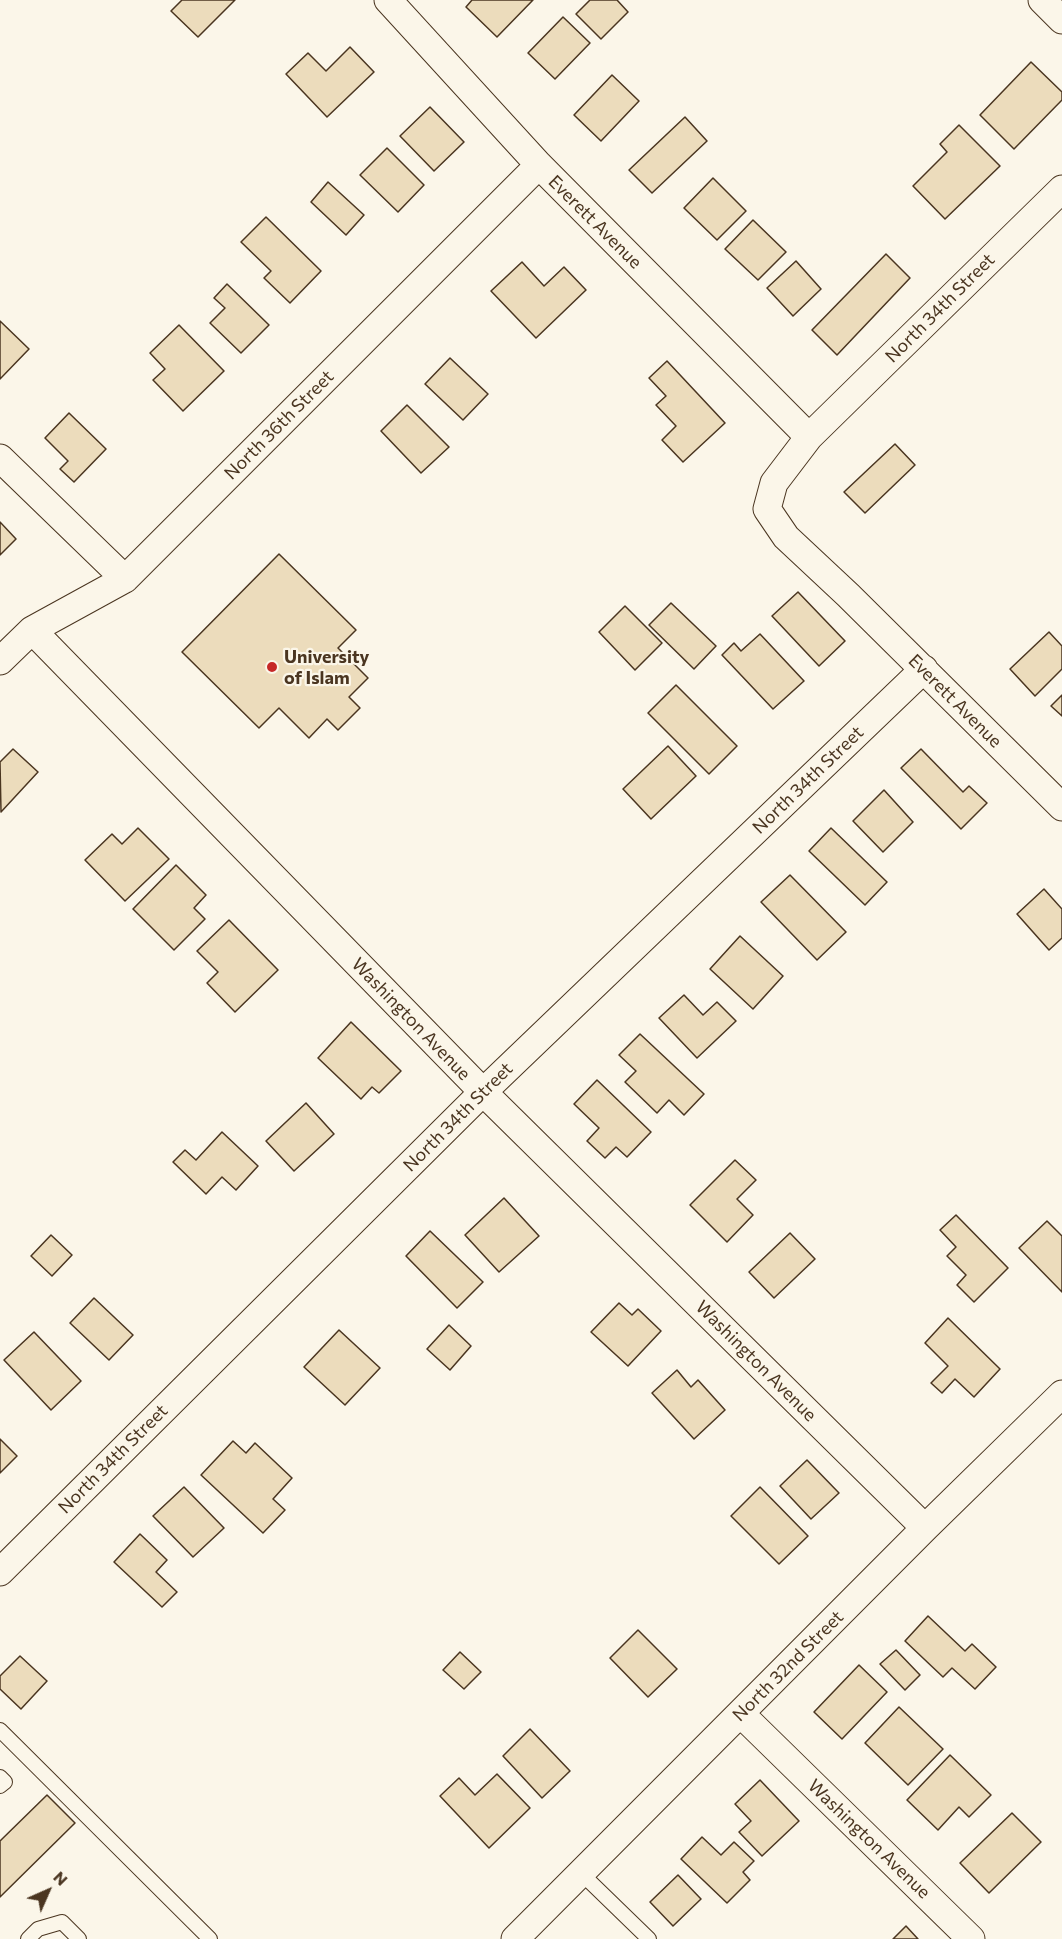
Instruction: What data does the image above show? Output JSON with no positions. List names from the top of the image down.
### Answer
{
  "streets": {
    "street": [
      "Everett Avenue",
      "North 34th Street",
      "North 36th Street",
      "Washington Avenue",
      "North 32nd Street"
    ]
  },
  "crossings": [
    ["Everett Avenue", "North 34th Street"],
    ["Everett Avenue", "North 36th Street"],
    ["North 34th Street", "Washington Avenue"],
    ["North 36th Street", "Washington Avenue"],
    ["Washington Avenue", "North 32nd Street"]
  ],
  "places": ["University of Islam"],
  "north": "top right"
}
